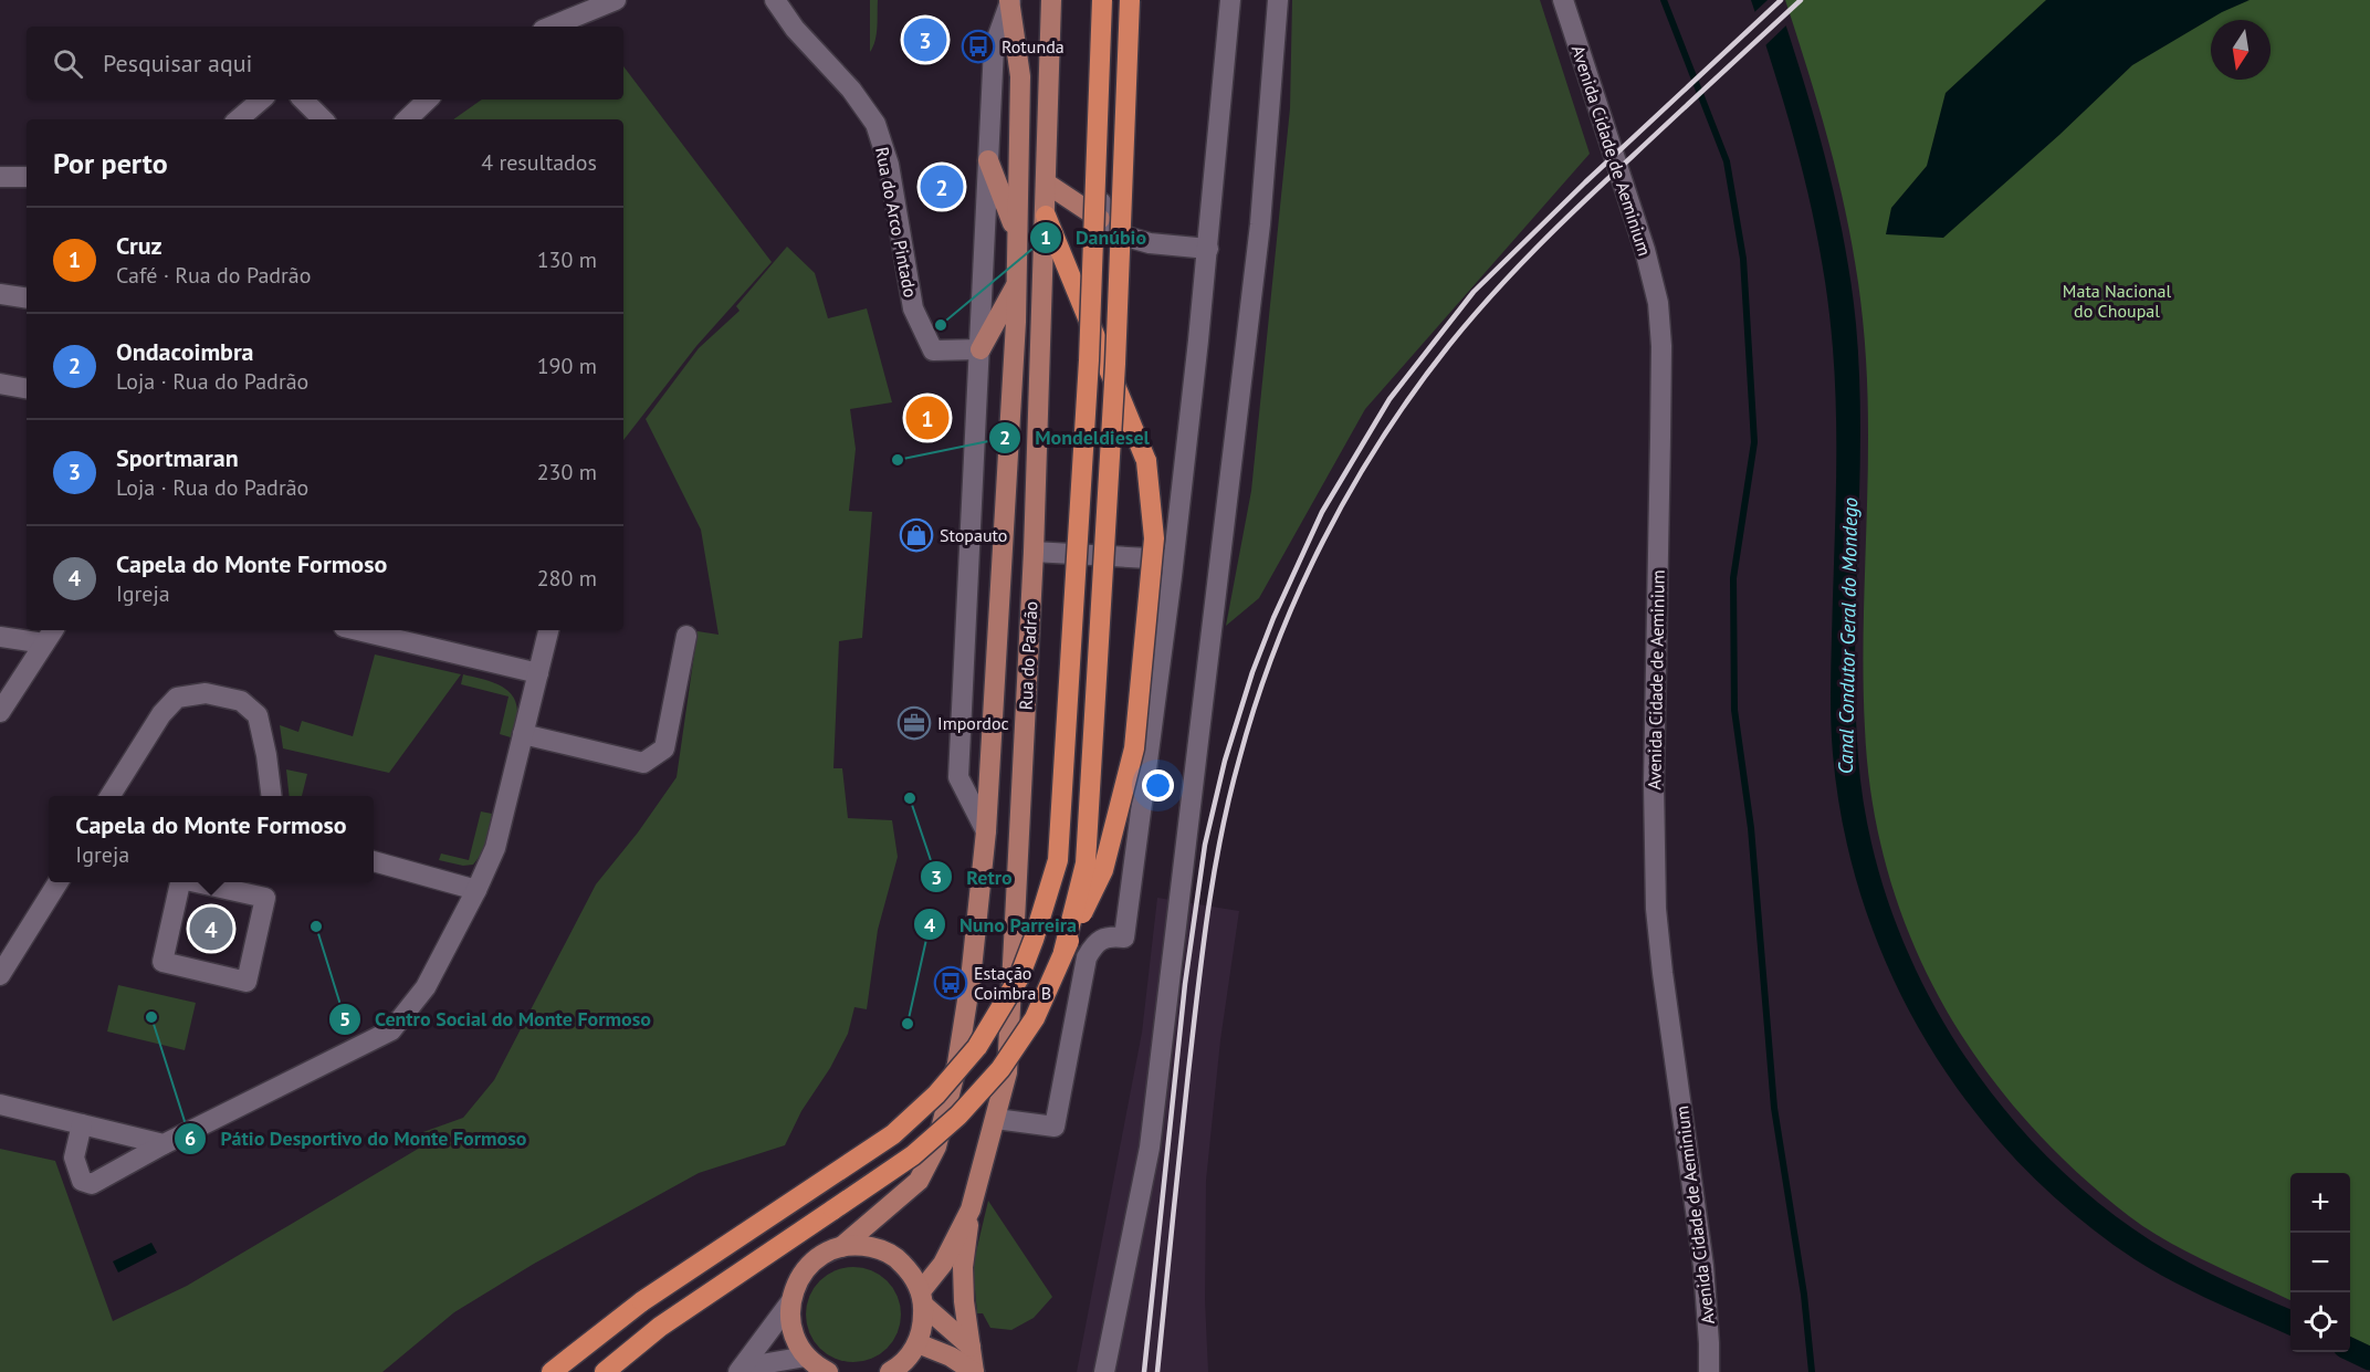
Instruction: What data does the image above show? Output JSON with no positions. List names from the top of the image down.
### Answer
{
  "streets": {
    "main road": ["Rua do Padrão"],
    "street": ["Avenida Cidade de Aeminium", "Rua do Arco Pintado"]
  },
  "crossings": [
    ["Rua do Arco Pintado", "Rua do Padrão"]
  ],
  "water": ["Canal Condutor Geral do Mondego"],
  "parks": ["Mata Nacional do Choupal"],
  "places": {
    "bus stop": ["Rotunda", "Estação Coimbra B"],
    "other": [
      "Danúbio",
      "Mondeldiesel",
      "Retro",
      "Centro Social do Monte Formoso",
      "Pátio Desportivo do Monte Formoso",
      "Nuno Parreira"
    ],
    "shop": ["Stopauto"],
    "office": ["Impordoc"]
  },
  "north": "bottom",
  "page": {
    "pins": [
      "3",
      "2",
      "1",
      "4"
    ],
    "search": "Pesquisar aqui",
    "heading": ["Por perto", "4 resultados"],
    "list": [
      {
        "mark": "1",
        "name": "Cruz",
        "note": "Café · Rua do Padrão",
        "value": "130 m"
      },
      {
        "mark": "2",
        "name": "Ondacoimbra",
        "note": "Loja · Rua do Padrão",
        "value": "190 m"
      },
      {
        "mark": "3",
        "name": "Sportmaran",
        "note": "Loja · Rua do Padrão",
        "value": "230 m"
      },
      {
        "mark": "4",
        "name": "Capela do Monte Formoso",
        "note": "Igreja",
        "value": "280 m"
      }
    ],
    "popup": ["Capela do Monte Formoso", "Igreja"],
    "map_buttons": ["+", "−"]
  }
}
